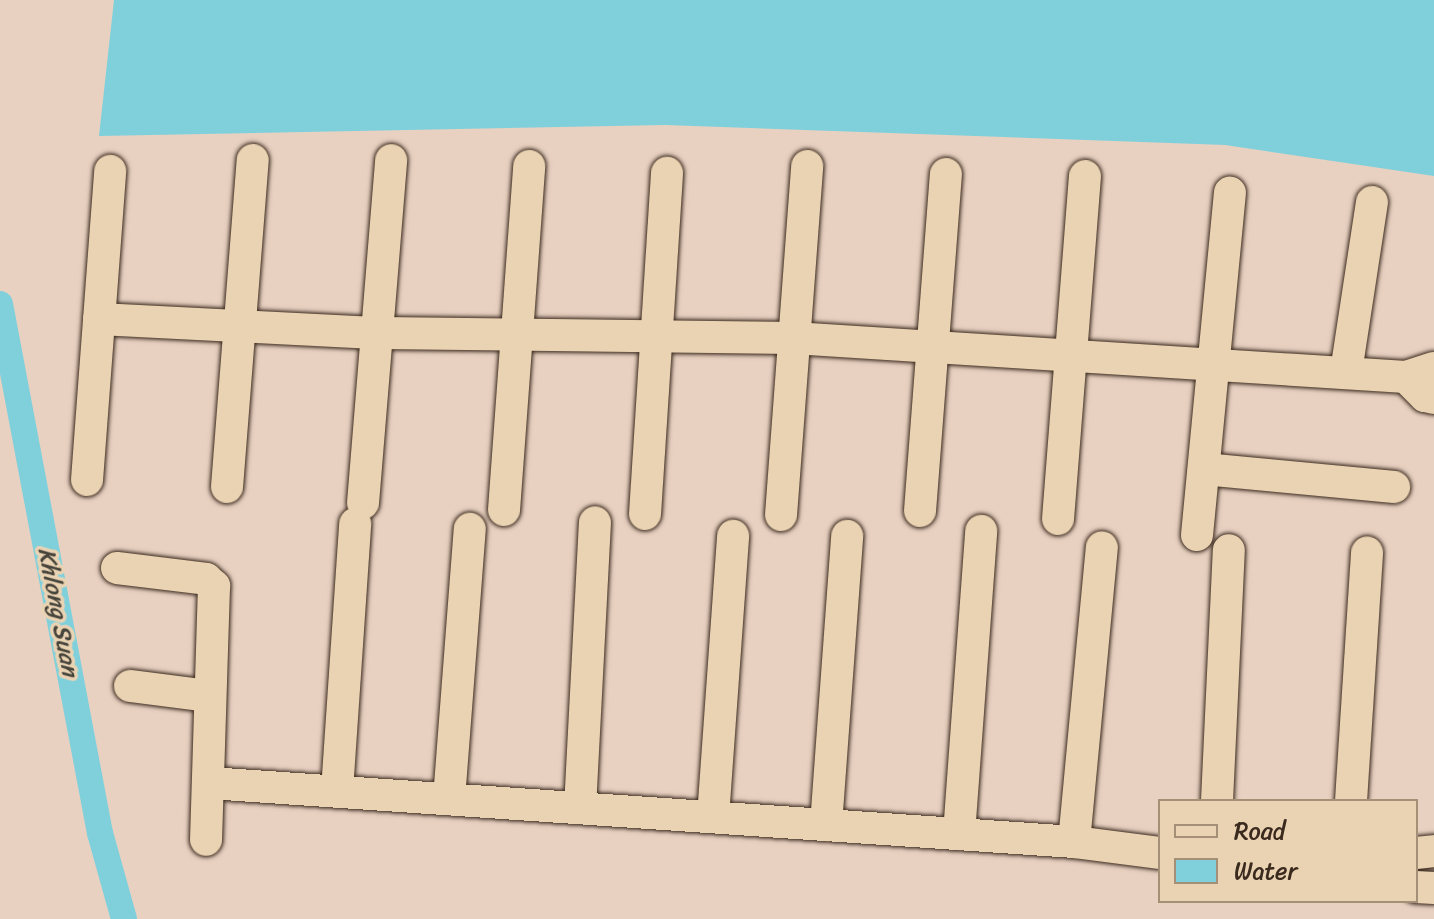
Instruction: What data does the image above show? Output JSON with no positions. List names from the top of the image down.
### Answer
{
  "water": ["Khlong Suan"],
  "legend": ["Road", "Water"]
}
